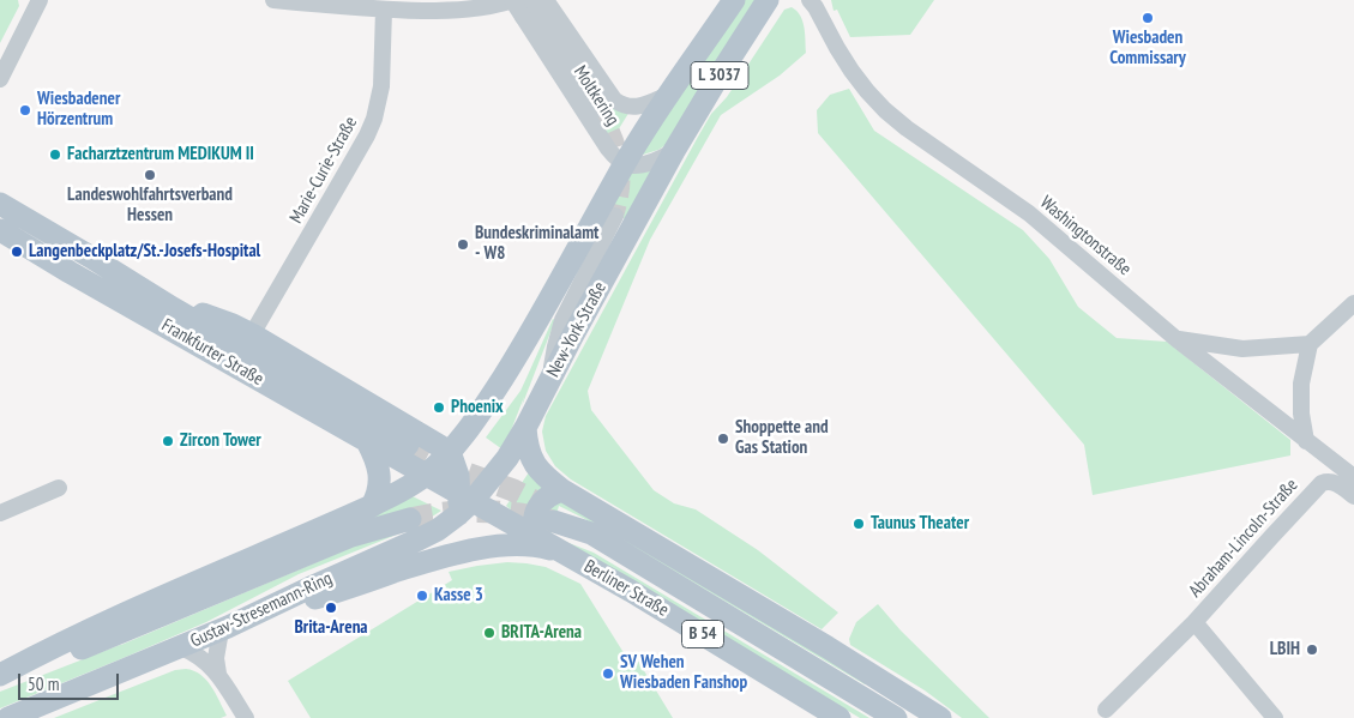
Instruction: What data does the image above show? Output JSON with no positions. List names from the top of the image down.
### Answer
{
  "streets": {
    "main road": [
      "L 3037",
      "New-York-Straße",
      "Frankfurter Straße",
      "Berliner Straße",
      "Gustav-Stresemann-Ring",
      "B 54"
    ],
    "street": [
      "Moltkering",
      "Marie-Curie-Straße",
      "Washingtonstraße",
      "Abraham-Lincoln-Straße"
    ]
  },
  "crossings": [
    ["Moltkering", "New-York-Straße"],
    ["New-York-Straße", "Frankfurter Straße"],
    ["New-York-Straße", "Berliner Straße"],
    ["New-York-Straße", "Gustav-Stresemann-Ring"],
    ["Frankfurter Straße", "Berliner Straße"],
    ["Frankfurter Straße", "Gustav-Stresemann-Ring"],
    ["Berliner Straße", "Gustav-Stresemann-Ring"],
    ["Berliner Straße", "B 54"],
    ["Gustav-Stresemann-Ring", "B 54"]
  ],
  "places": [
    "Wiesbaden Commissary",
    "Wiesbadener Hörzentrum",
    "Facharztzentrum MEDIKUM II",
    "Landeswohlfahrtsverband Hessen",
    "Bundeskriminalamt - W8",
    "Langenbeckplatz/St.-Josefs-Hospital",
    "Phoenix",
    "Shoppette and Gas Station",
    "Zircon Tower",
    "Taunus Theater",
    "Kasse 3",
    "Brita-Arena",
    "BRITA-Arena",
    "LBIH",
    "SV Wehen Wiesbaden Fanshop"
  ],
  "scale_bar": "50 m"
}
